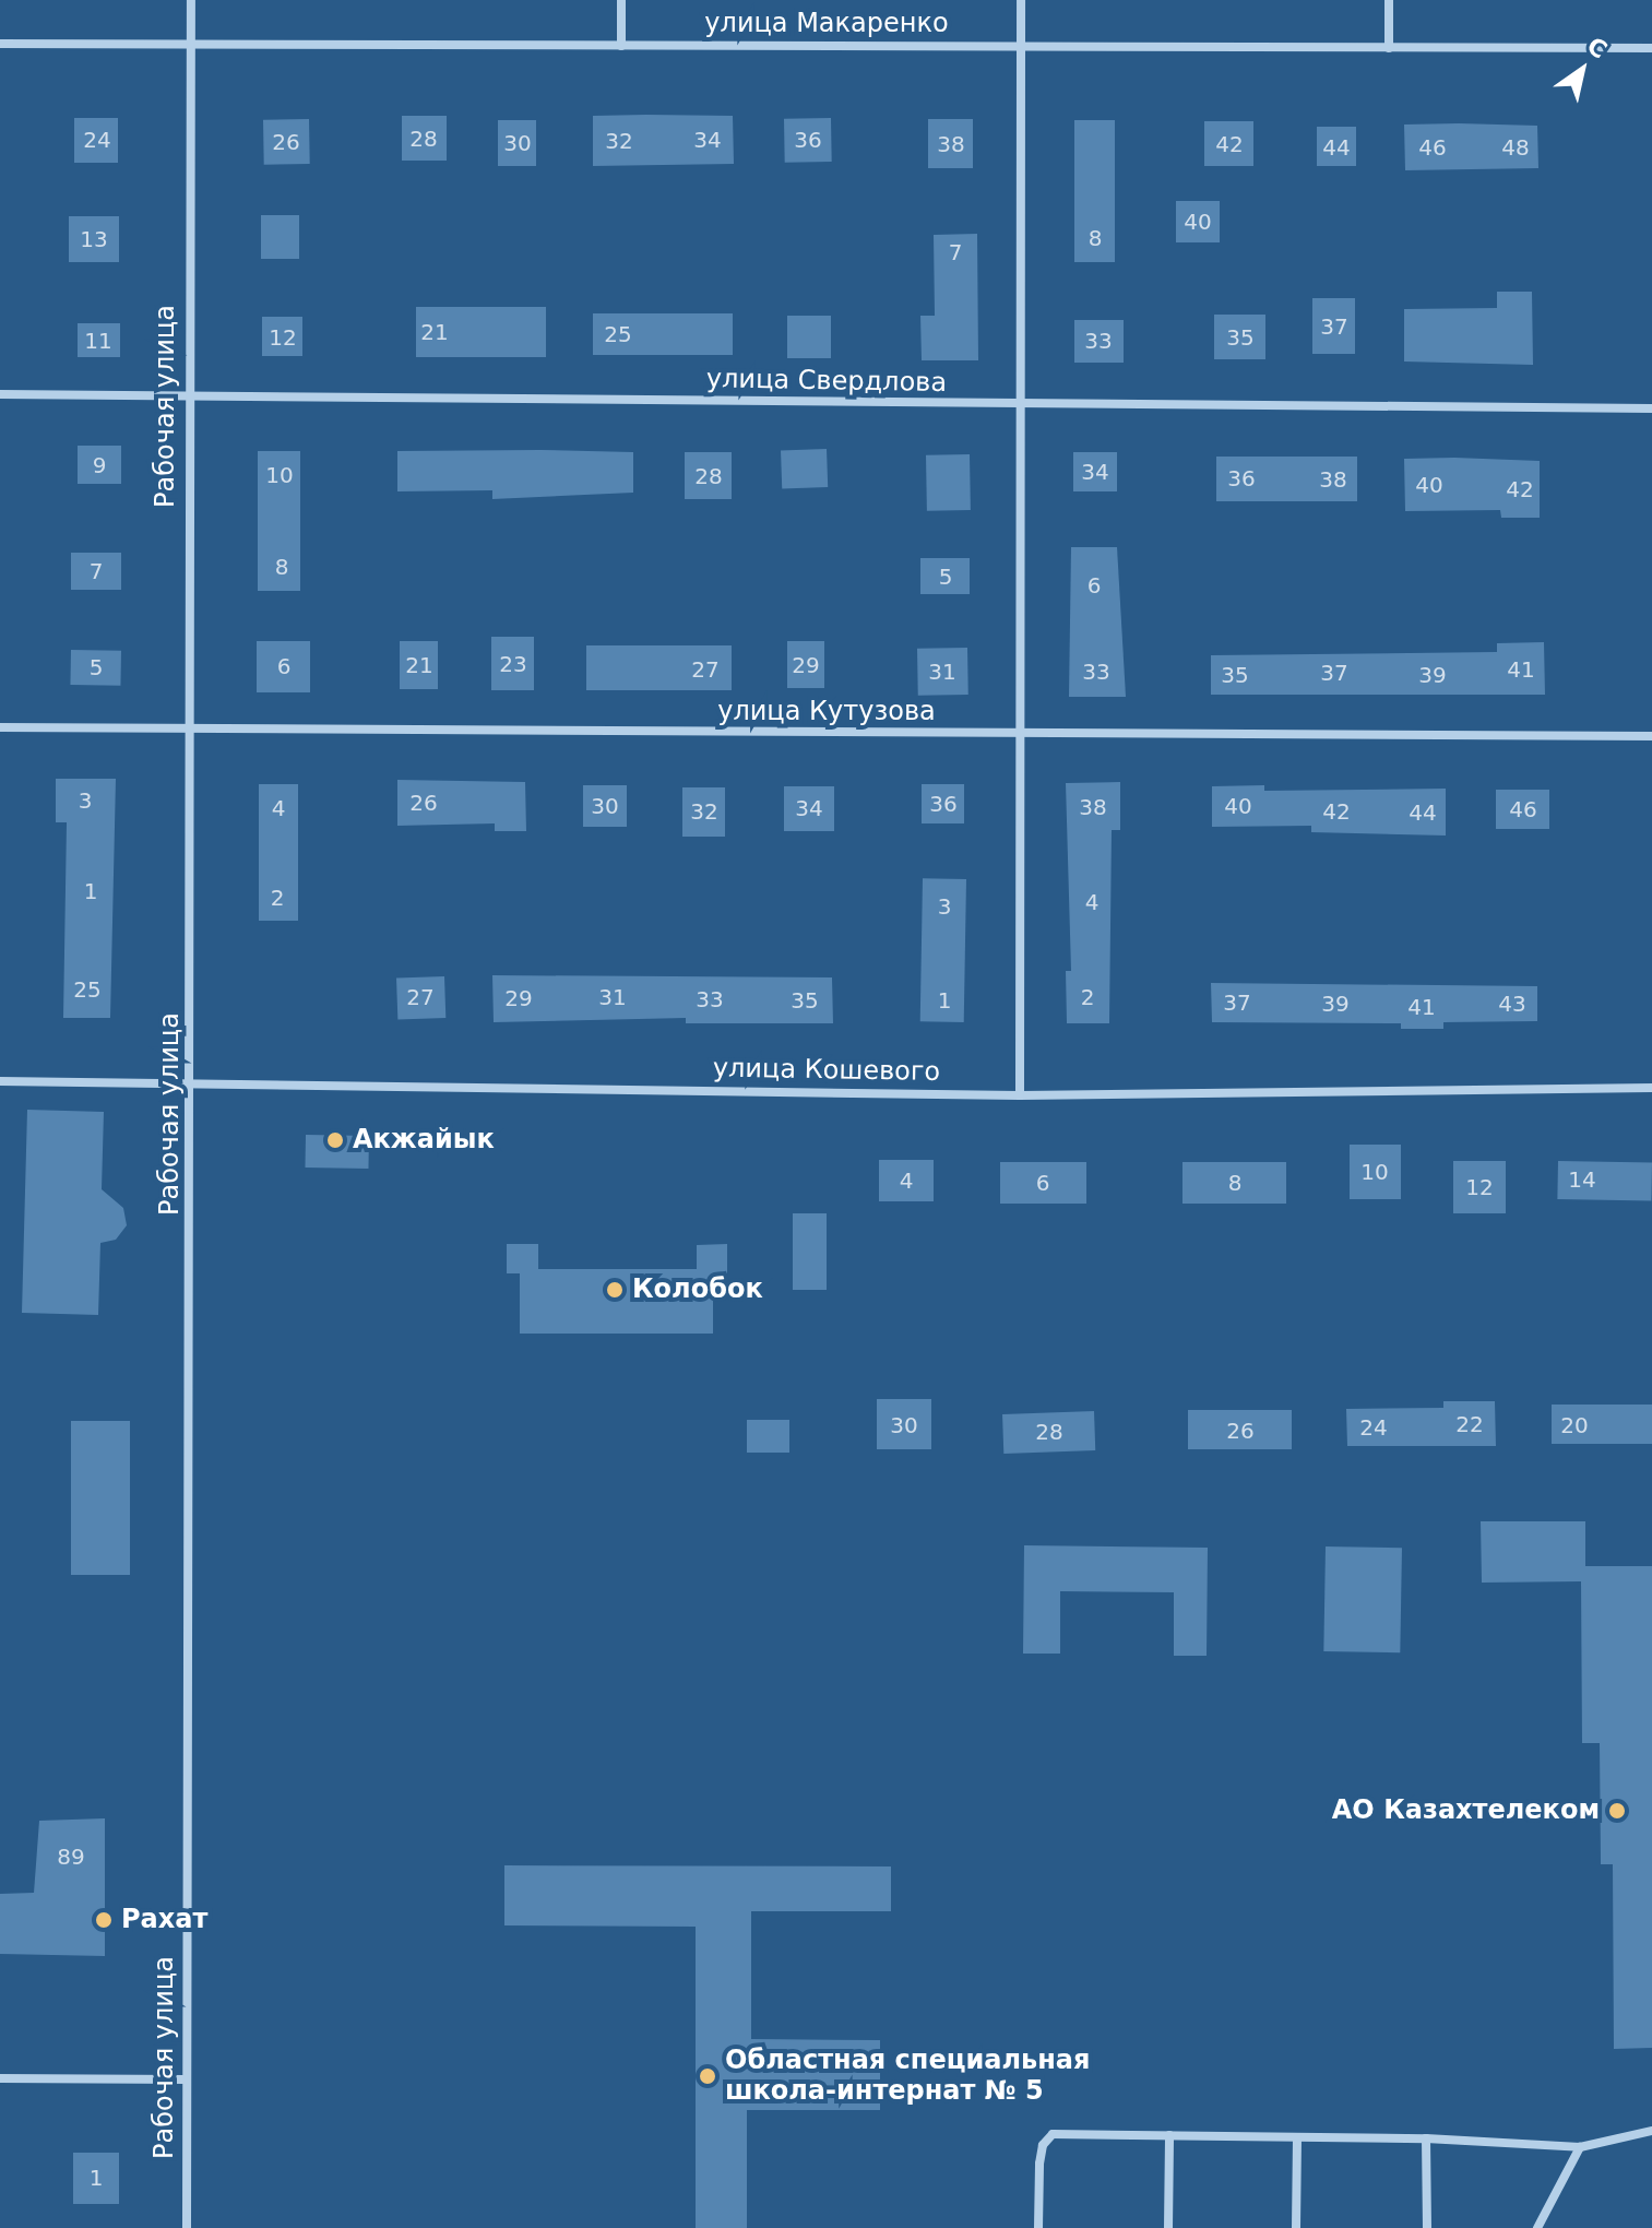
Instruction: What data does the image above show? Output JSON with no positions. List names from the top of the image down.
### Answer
{
  "streets": {
    "street": [
      "улица Макаренко",
      "улица Свердлова",
      "Рабочая улица",
      "улица Кутузова",
      "улица Кошевого"
    ]
  },
  "crossings": [
    ["улица Макаренко", "Рабочая улица"],
    ["улица Свердлова", "Рабочая улица"],
    ["Рабочая улица", "улица Кутузова"],
    ["Рабочая улица", "улица Кошевого"]
  ],
  "places": [
    "Акжайык",
    "Колобок",
    "АО Казахтелеком",
    "Рахат",
    "Областная специальная школа-интернат № 5"
  ],
  "house_numbers": [
    "28",
    "24",
    "34",
    "36",
    "32",
    "26",
    "30",
    "38",
    "42",
    "44",
    "46",
    "48",
    "40",
    "8",
    "13",
    "7",
    "37",
    "21",
    "25",
    "12",
    "35",
    "11",
    "33",
    "9",
    "34",
    "10",
    "28",
    "36",
    "38",
    "40",
    "42",
    "8",
    "7",
    "5",
    "6",
    "23",
    "21",
    "29",
    "6",
    "5",
    "27",
    "41",
    "31",
    "33",
    "37",
    "35",
    "39",
    "3",
    "26",
    "36",
    "30",
    "40",
    "38",
    "4",
    "34",
    "46",
    "32",
    "42",
    "44",
    "1",
    "2",
    "4",
    "3",
    "25",
    "27",
    "31",
    "2",
    "29",
    "33",
    "35",
    "1",
    "37",
    "39",
    "43",
    "41",
    "10",
    "14",
    "4",
    "6",
    "8",
    "12",
    "22",
    "30",
    "20",
    "24",
    "26",
    "28",
    "89",
    "1"
  ],
  "north": "top right"
}
